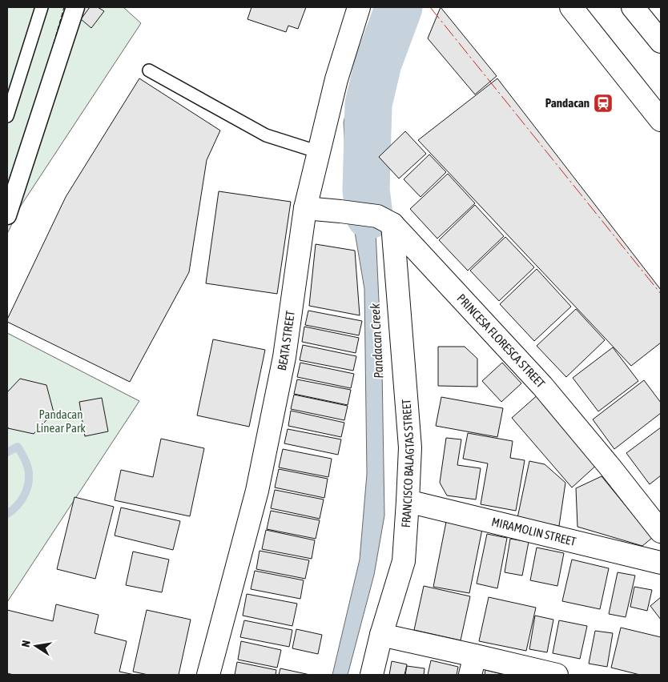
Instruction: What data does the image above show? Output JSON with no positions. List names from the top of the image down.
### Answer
{
  "streets": {
    "street": [
      "BEATA STREET",
      "PRINCESA FLORESCA STREET",
      "FRANCISCO BALAGTAS STREET",
      "MIRAMOLIN STREET"
    ]
  },
  "crossings": [
    ["PRINCESA FLORESCA STREET", "FRANCISCO BALAGTAS STREET"],
    ["FRANCISCO BALAGTAS STREET", "MIRAMOLIN STREET"]
  ],
  "water": ["Pandacan Creek"],
  "parks": ["Pandacan Linear Park"],
  "places": {
    "station": ["Pandacan"]
  },
  "north": "left"
}
